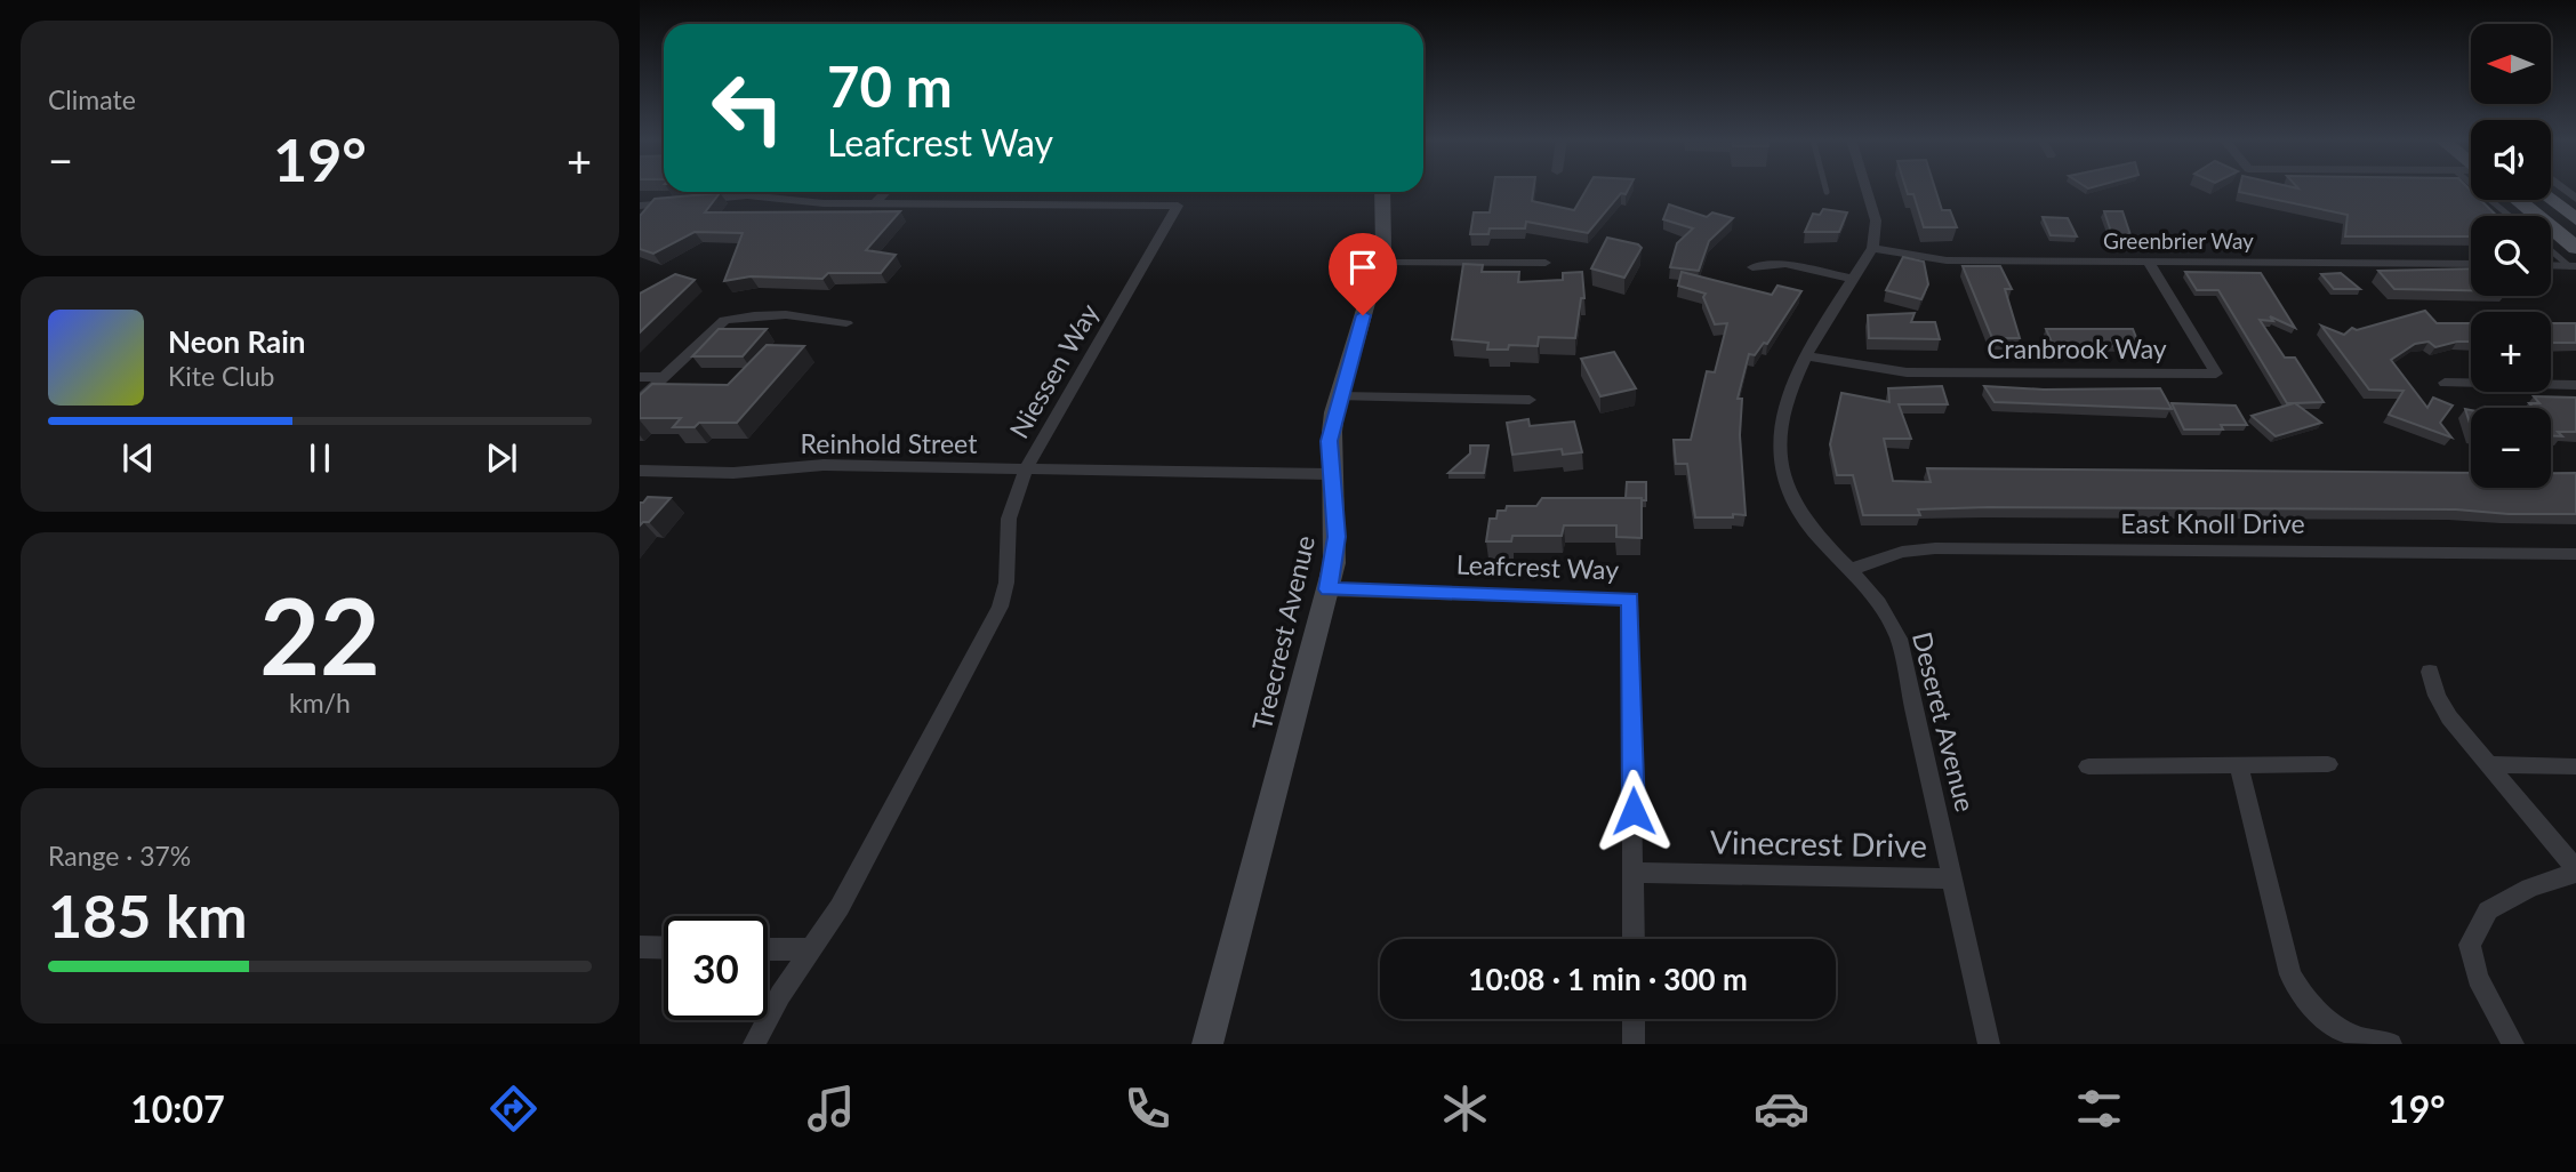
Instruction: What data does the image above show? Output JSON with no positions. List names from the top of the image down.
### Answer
{
  "streets": {
    "street": [
      "Greenbrier Way",
      "Cranbrook Way",
      "Niessen Way",
      "Reinhold Street",
      "East Knoll Drive",
      "Leafcrest Way",
      "Treecrest Avenue",
      "Deseret Avenue",
      "Vinecrest Drive"
    ]
  },
  "crossings": [
    ["Greenbrier Way", "Cranbrook Way"],
    ["Greenbrier Way", "Deseret Avenue"],
    ["Cranbrook Way", "Deseret Avenue"],
    ["Niessen Way", "Reinhold Street"],
    ["Reinhold Street", "Treecrest Avenue"],
    ["East Knoll Drive", "Deseret Avenue"],
    ["Leafcrest Way", "Treecrest Avenue"],
    ["Leafcrest Way", "Vinecrest Drive"],
    ["Deseret Avenue", "Vinecrest Drive"]
  ],
  "north": "left",
  "page": {
    "tile": [
      "Climate",
      ["22", "km/h"],
      ["Range · 37%", "185 km"]
    ],
    "map_buttons": ["+", "−"],
    "turn": ["70 m", "Leafcrest Way"],
    "heat": ["−", "19°", "+"],
    "song": ["Neon Rain", "Kite Club"],
    "limit": "30",
    "trip": "10:08 · 1 min · 300 m",
    "tabs": ["10:07", "19°"]
  }
}
